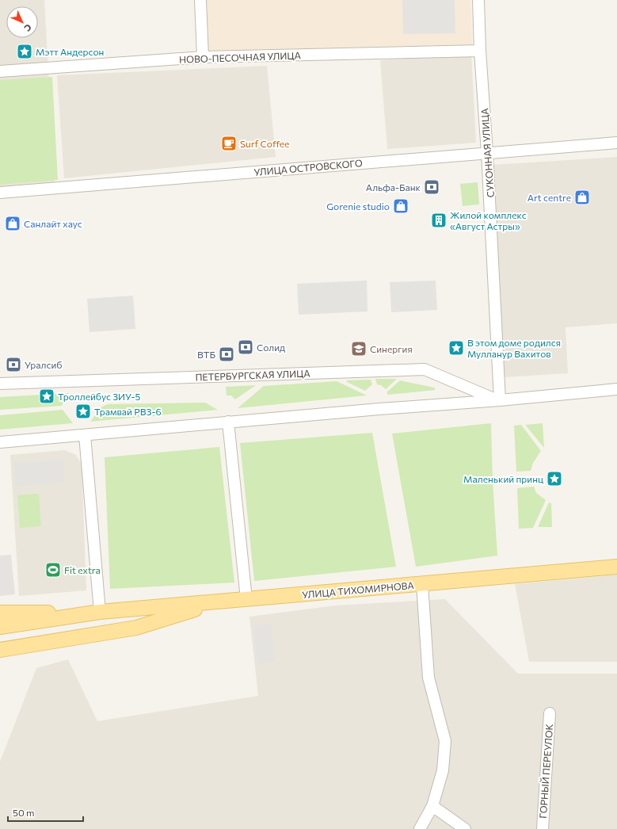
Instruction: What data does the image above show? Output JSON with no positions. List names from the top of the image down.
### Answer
{
  "streets": {
    "main road": ["УЛИЦА ТИХОМИРНОВА"],
    "street": [
      "НОВО-ПЕСОЧНАЯ УЛИЦА",
      "СУКОННАЯ УЛИЦА",
      "УЛИЦА ОСТРОВСКОГО",
      "ПЕТЕРБУРГСКАЯ УЛИЦА",
      "ГОРНЫЙ ПЕРЕУЛОК"
    ]
  },
  "crossings": [
    ["НОВО-ПЕСОЧНАЯ УЛИЦА", "СУКОННАЯ УЛИЦА"],
    ["СУКОННАЯ УЛИЦА", "УЛИЦА ОСТРОВСКОГО"],
    ["СУКОННАЯ УЛИЦА", "ПЕТЕРБУРГСКАЯ УЛИЦА"]
  ],
  "places": {
    "place": [
      "Мэтт Андерсон",
      "В этом доме родился Мулланур Вахитов",
      "Троллейбус ЗИУ-5",
      "Трамвай РВЗ-6",
      "Маленький принц"
    ],
    "cafe": ["Surf Coffee"],
    "bank": [
      "Альфа-Банк",
      "Солид",
      "ВТБ",
      "Уралсиб"
    ],
    "shop": ["Art centre", "Gorenie studio", "Санлайт хаус"],
    "building": ["Жилой комплекс «Август Астры»"],
    "school or university": ["Синергия"],
    "sports": ["Fit extra"]
  },
  "scale_bar": "50 m",
  "north": "bottom right"
}
